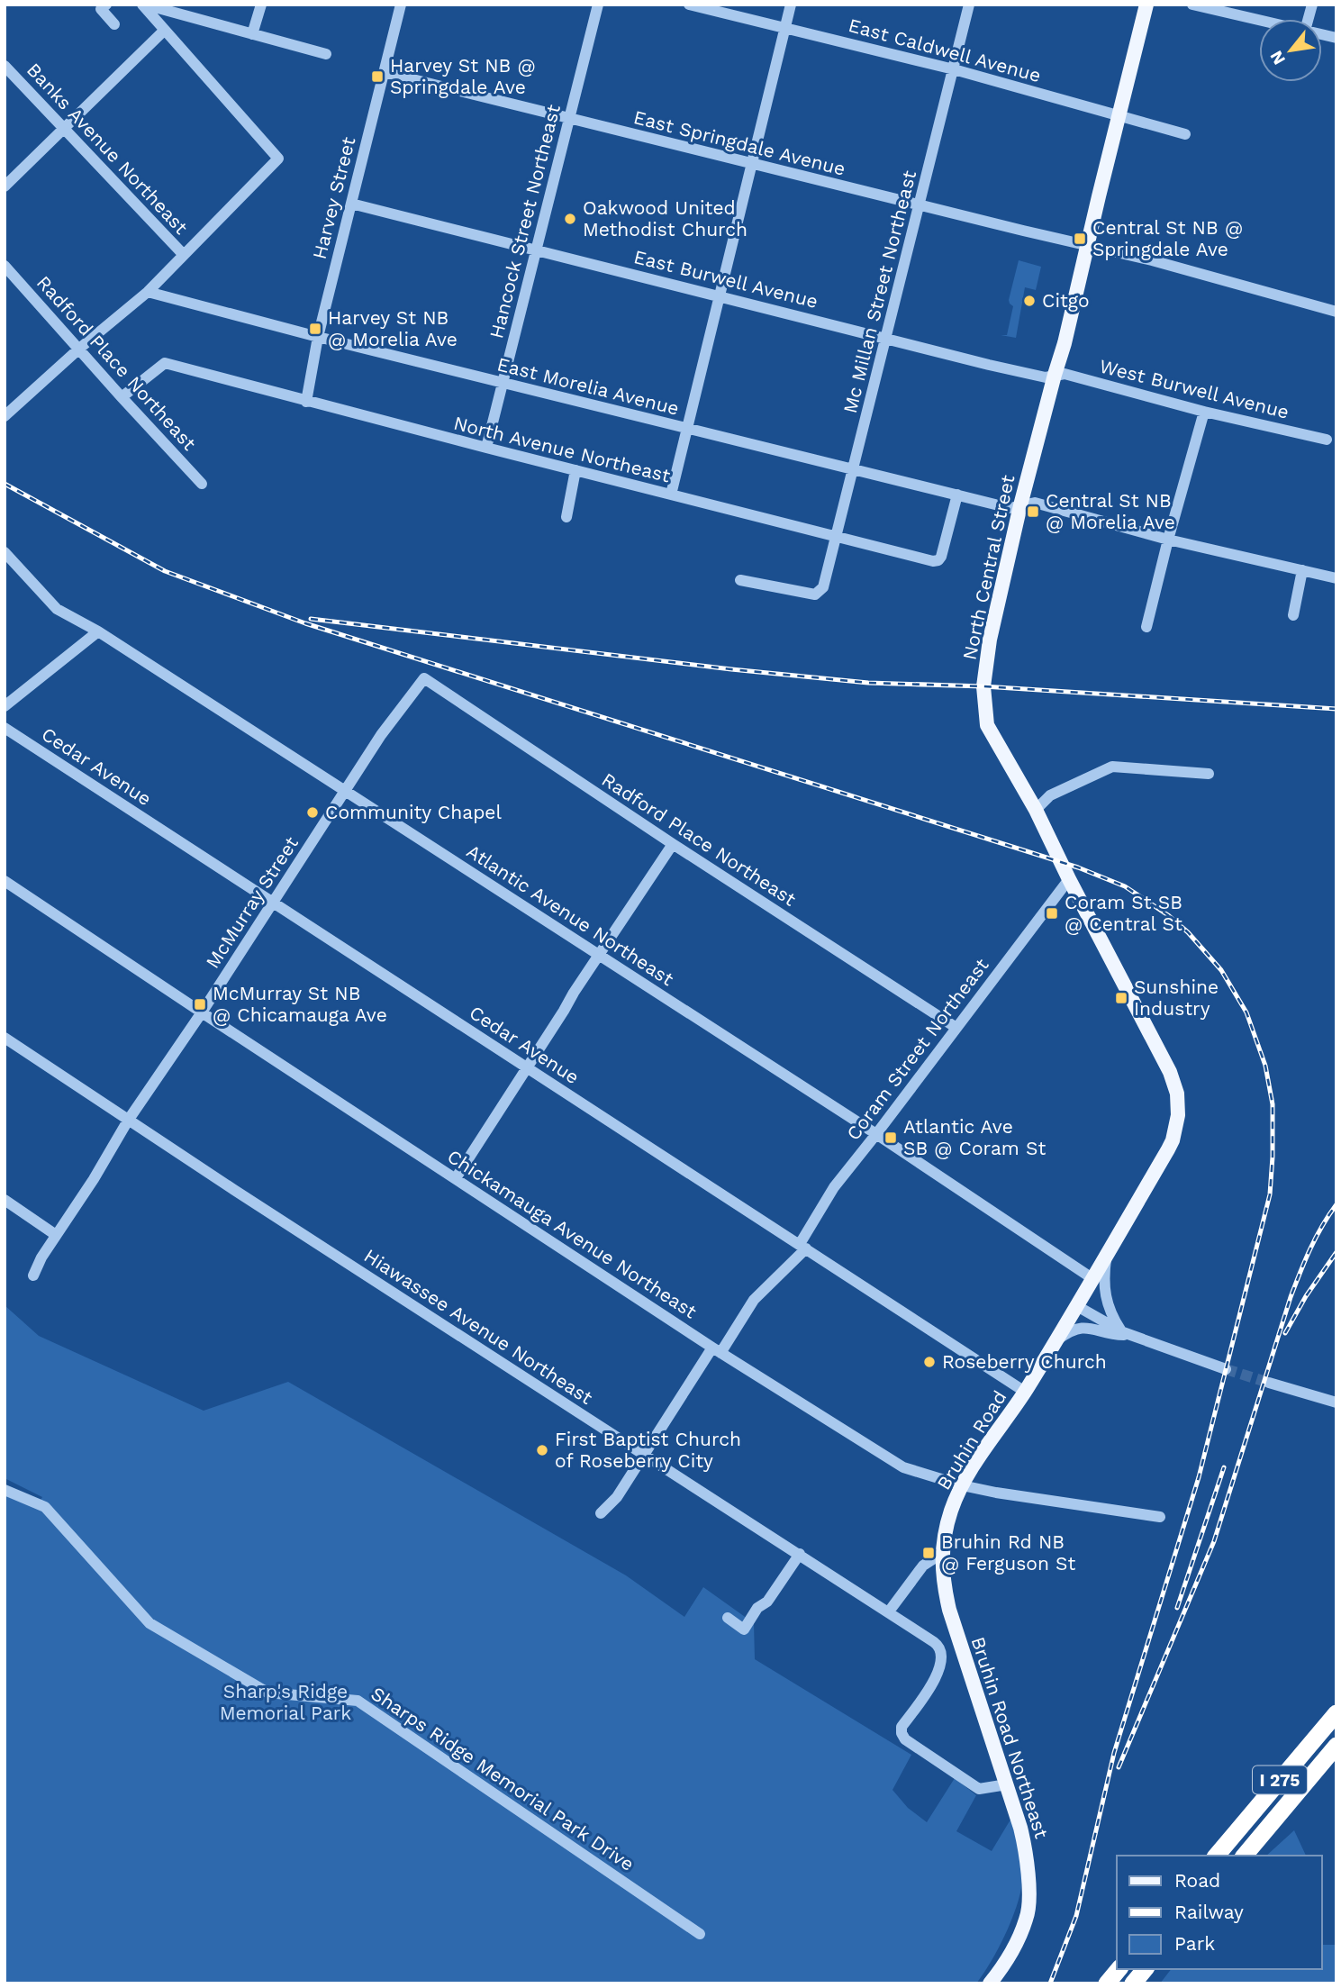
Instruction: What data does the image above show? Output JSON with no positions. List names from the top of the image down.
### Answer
{
  "streets": {
    "highway": ["I 275"],
    "main road": ["North Central Street", "Bruhin Road", "Bruhin Road Northeast"],
    "street": [
      "East Caldwell Avenue",
      "East Springdale Avenue",
      "Banks Avenue Northeast",
      "Harvey Street",
      "Hancock Street Northeast",
      "East Burwell Avenue",
      "Mc Millan Street Northeast",
      "Radford Place Northeast",
      "East Morelia Avenue",
      "West Burwell Avenue",
      "North Avenue Northeast",
      "Cedar Avenue",
      "McMurray Street",
      "Atlantic Avenue Northeast",
      "Coram Street Northeast",
      "Chickamauga Avenue Northeast",
      "Hiawassee Avenue Northeast",
      "Sharps Ridge Memorial Park Drive"
    ]
  },
  "crossings": [
    ["East Caldwell Avenue", "Mc Millan Street Northeast"],
    ["East Caldwell Avenue", "North Central Street"],
    ["East Springdale Avenue", "Harvey Street"],
    ["East Springdale Avenue", "Hancock Street Northeast"],
    ["East Springdale Avenue", "Mc Millan Street Northeast"],
    ["East Springdale Avenue", "North Central Street"],
    ["Harvey Street", "East Burwell Avenue"],
    ["Harvey Street", "East Morelia Avenue"],
    ["Harvey Street", "North Avenue Northeast"],
    ["Hancock Street Northeast", "East Burwell Avenue"],
    ["Hancock Street Northeast", "East Morelia Avenue"],
    ["Hancock Street Northeast", "North Avenue Northeast"],
    ["East Burwell Avenue", "Mc Millan Street Northeast"],
    ["East Burwell Avenue", "West Burwell Avenue"],
    ["East Burwell Avenue", "North Central Street"],
    ["Mc Millan Street Northeast", "East Morelia Avenue"],
    ["Mc Millan Street Northeast", "North Avenue Northeast"],
    ["Radford Place Northeast", "North Avenue Northeast"],
    ["Radford Place Northeast", "McMurray Street"],
    ["Radford Place Northeast", "Coram Street Northeast"],
    ["East Morelia Avenue", "North Avenue Northeast"],
    ["East Morelia Avenue", "North Central Street"],
    ["West Burwell Avenue", "North Central Street"],
    ["North Central Street", "Atlantic Avenue Northeast"],
    ["North Central Street", "Coram Street Northeast"],
    ["North Central Street", "Bruhin Road"],
    ["Cedar Avenue", "McMurray Street"],
    ["Cedar Avenue", "Coram Street Northeast"],
    ["Cedar Avenue", "Bruhin Road"],
    ["McMurray Street", "Atlantic Avenue Northeast"],
    ["McMurray Street", "Chickamauga Avenue Northeast"],
    ["McMurray Street", "Hiawassee Avenue Northeast"],
    ["Atlantic Avenue Northeast", "Coram Street Northeast"],
    ["Coram Street Northeast", "Chickamauga Avenue Northeast"],
    ["Coram Street Northeast", "Hiawassee Avenue Northeast"],
    ["Chickamauga Avenue Northeast", "Bruhin Road"],
    ["Hiawassee Avenue Northeast", "Bruhin Road Northeast"],
    ["Bruhin Road", "Bruhin Road Northeast"]
  ],
  "parks": ["Sharp's Ridge Memorial Park"],
  "places": {
    "transit": [
      "Harvey St NB @ Springdale Ave",
      "Central St NB @ Springdale Ave",
      "Harvey St NB @ Morelia Ave",
      "Central St NB @ Morelia Ave",
      "Coram St SB @ Central St",
      "Sunshine Industry",
      "McMurray St NB @ Chicamauga Ave",
      "Atlantic Ave SB @ Coram St",
      "Bruhin Rd NB @ Ferguson St"
    ],
    "other": [
      "Oakwood United Methodist Church",
      "Citgo",
      "Community Chapel",
      "Roseberry Church",
      "First Baptist Church of Roseberry City"
    ]
  },
  "legend": ["Road", "Railway", "Park"],
  "north": "bottom left"
}
